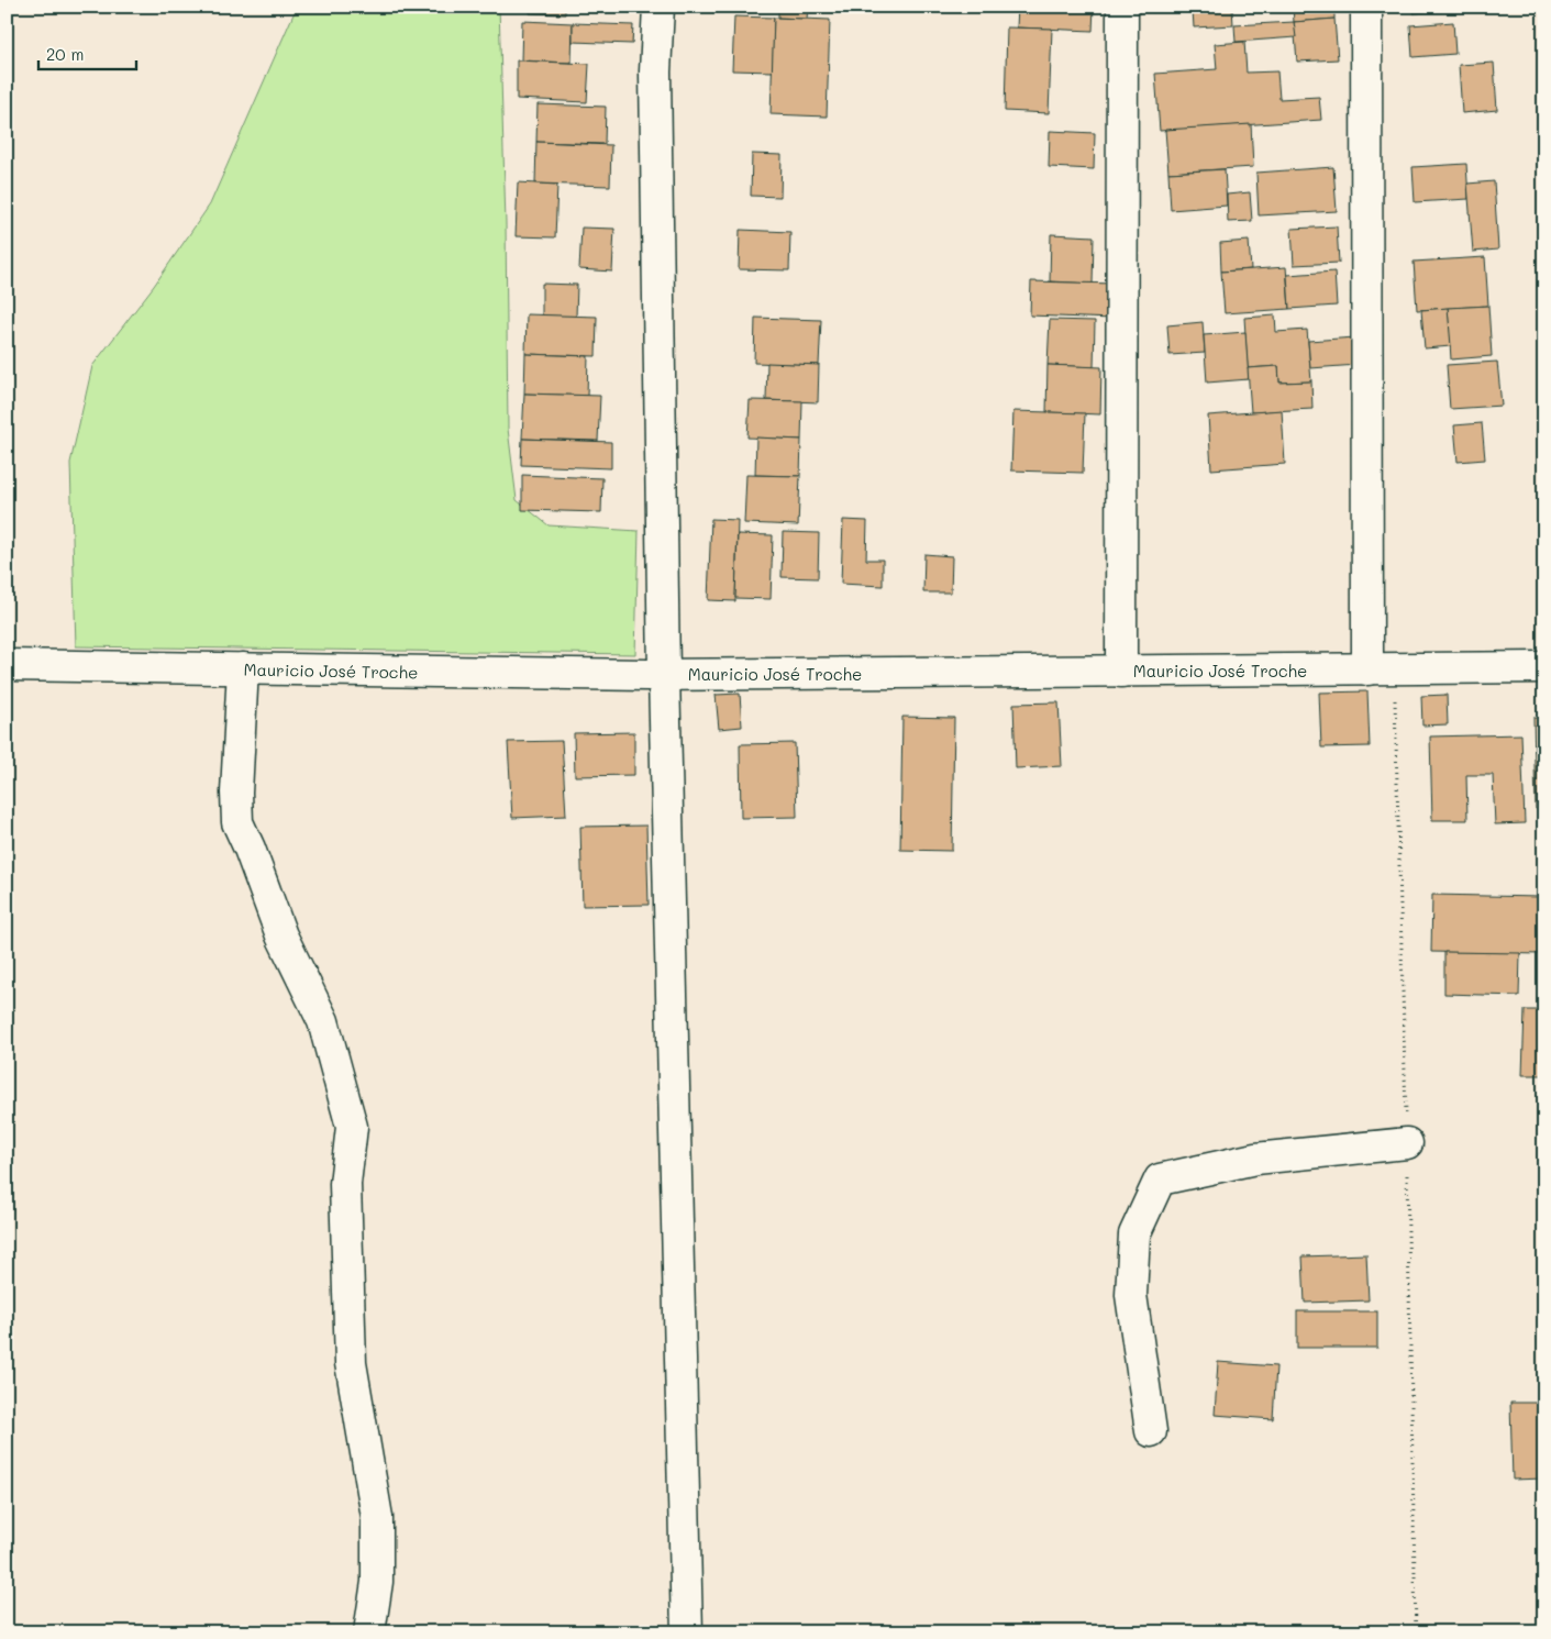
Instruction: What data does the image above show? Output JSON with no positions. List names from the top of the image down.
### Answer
{
  "streets": {
    "street": ["Mauricio José Troche"]
  },
  "scale_bar": "20 m"
}
